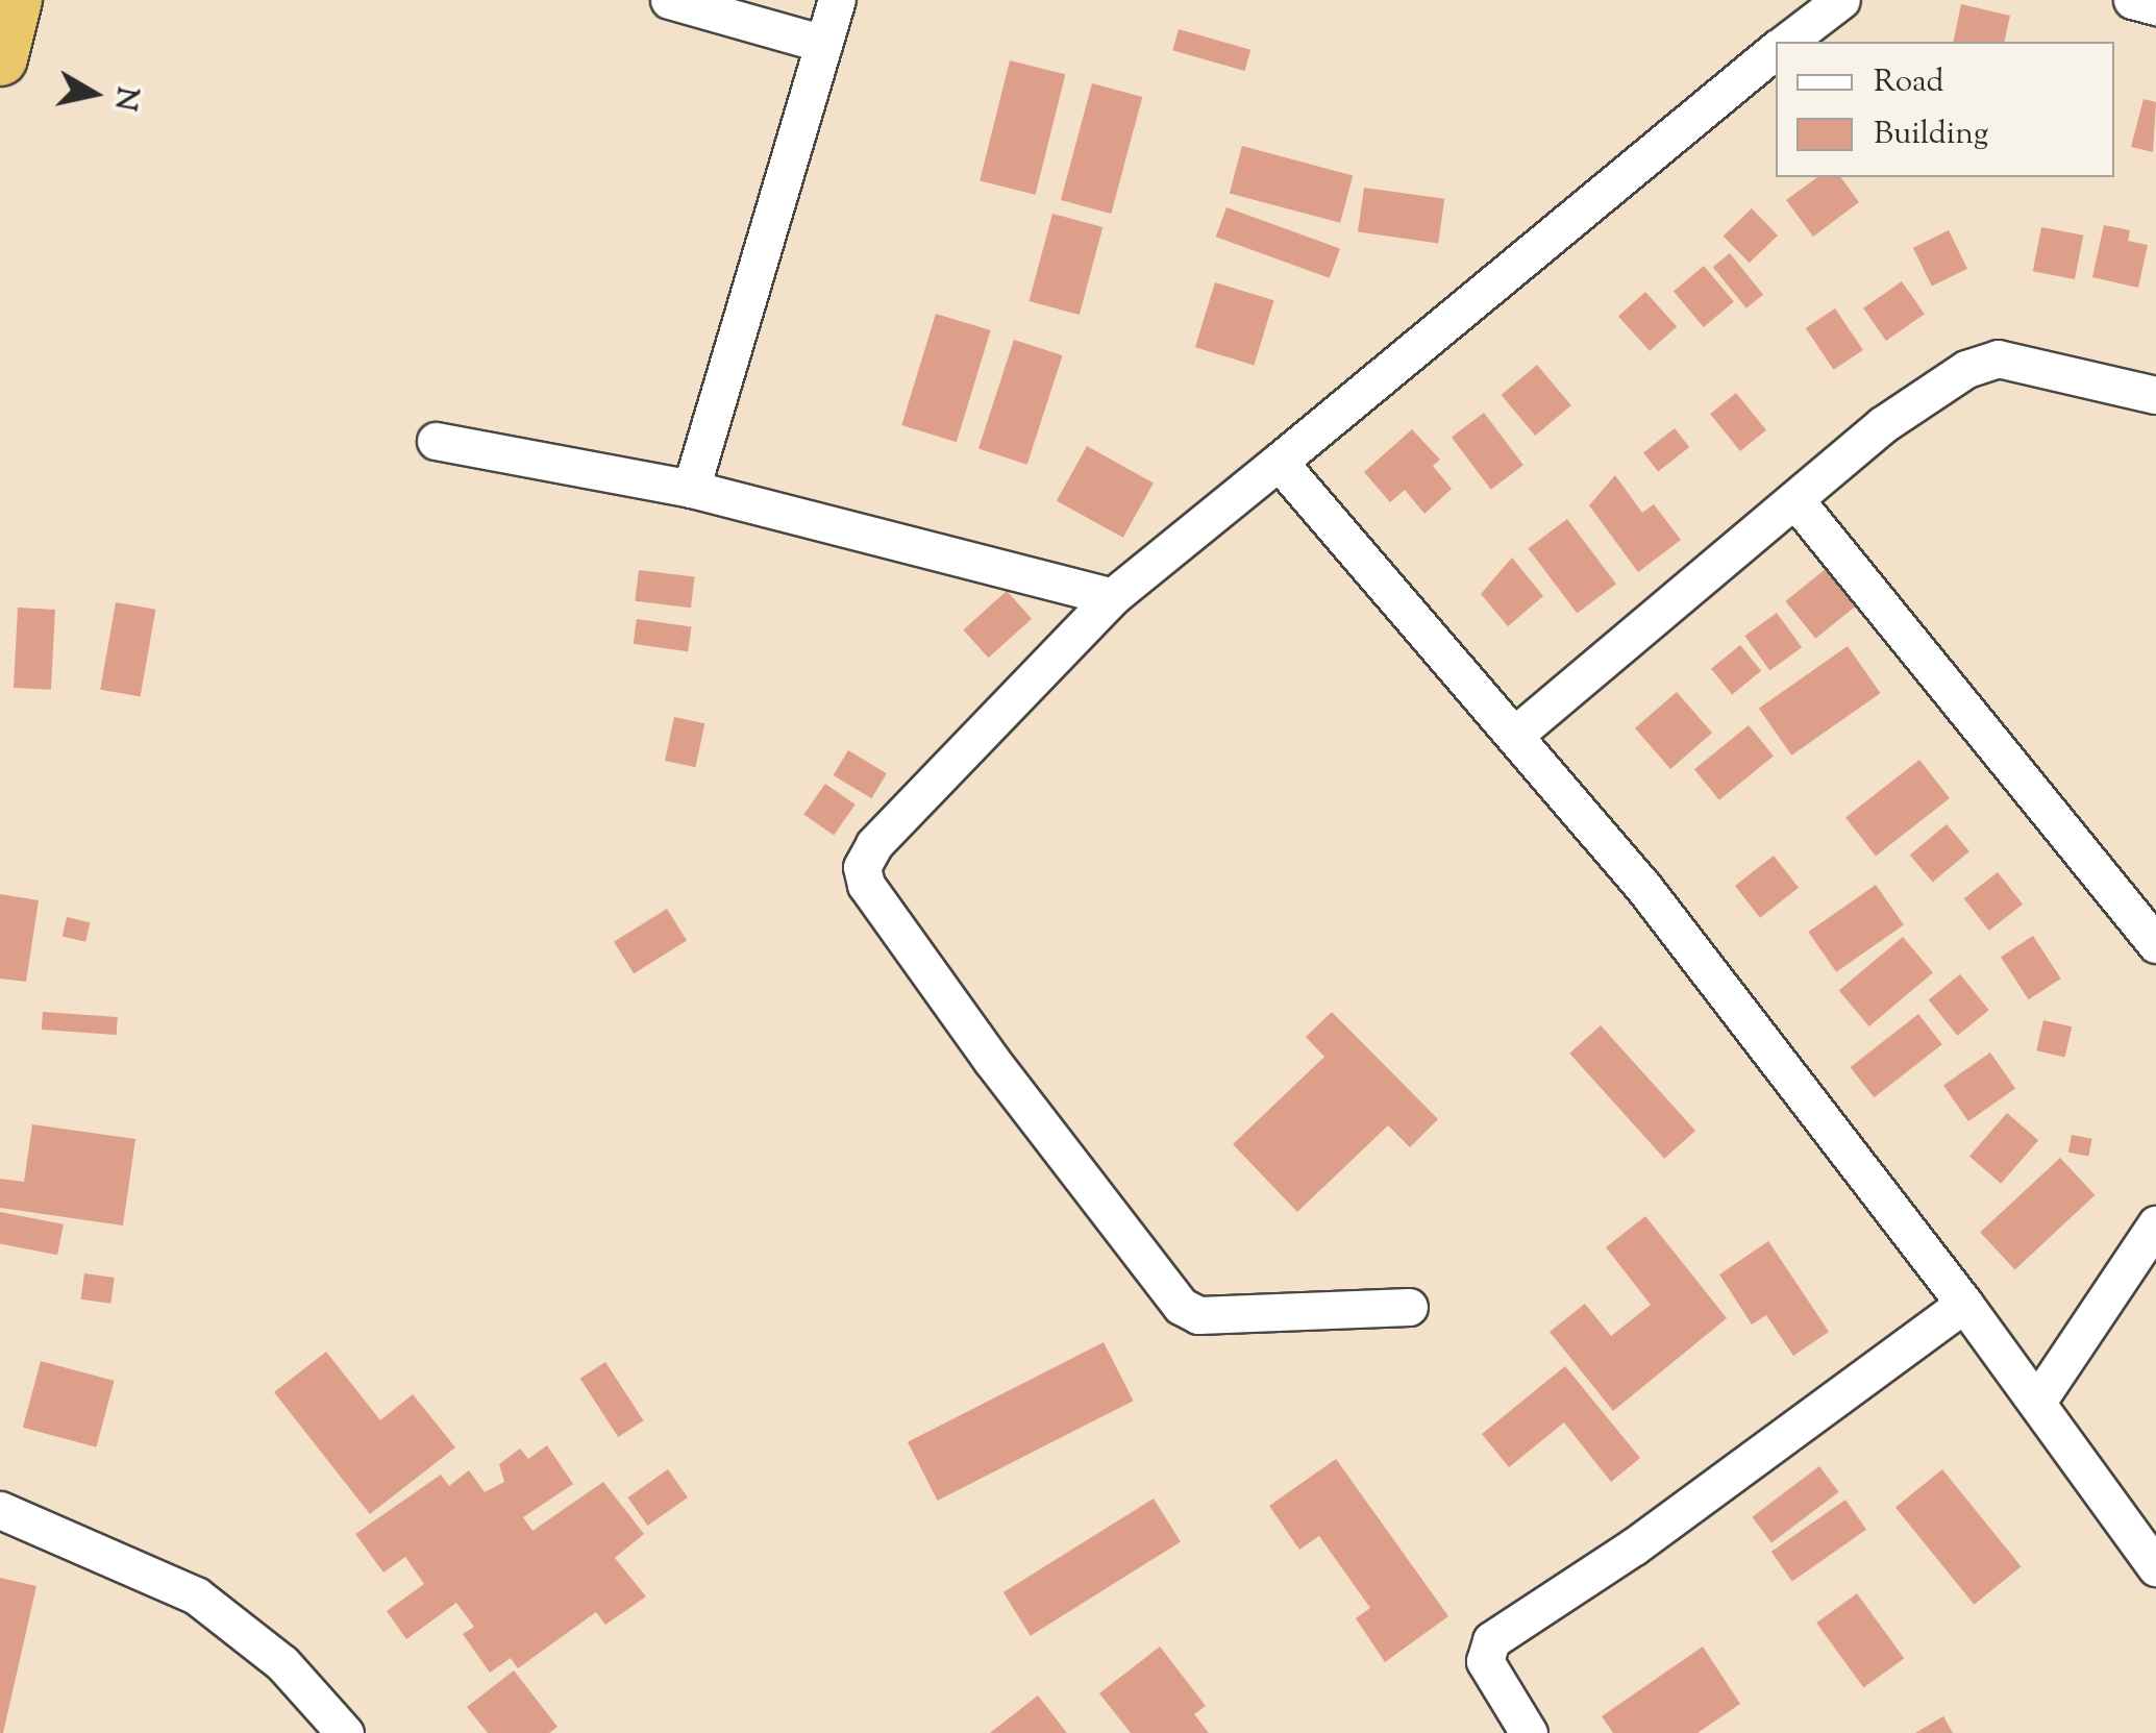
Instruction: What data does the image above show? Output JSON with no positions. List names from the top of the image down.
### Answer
{
  "legend": ["Road", "Building"],
  "north": "right"
}
